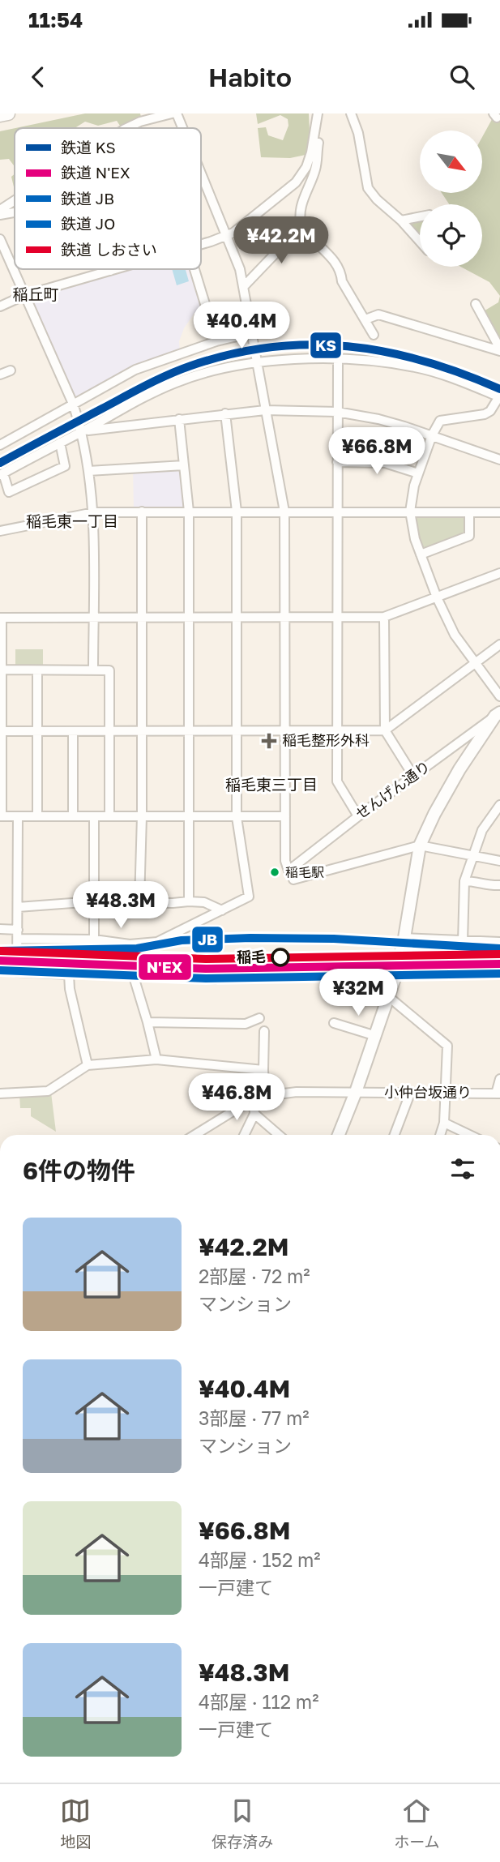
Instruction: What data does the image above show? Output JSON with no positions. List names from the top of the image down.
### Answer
{
  "streets": {
    "street": ["せんげん通り", "小仲台坂通り"]
  },
  "districts": ["稲丘町", "稲毛東一丁目", "稲毛東三丁目"],
  "places": {
    "health": ["稲毛整形外科"],
    "other": ["稲毛駅", "稲毛"]
  },
  "lines": [
    "rail line KS",
    "rail line JB",
    "rail line しおさい",
    "rail line N'EX",
    "rail line JO"
  ],
  "legend": [
    "鉄道 KS",
    "鉄道 N'EX",
    "鉄道 JB",
    "鉄道 JO",
    "鉄道 しおさい"
  ],
  "north": "bottom right",
  "page": {
    "status": "11:54",
    "header": "Habito",
    "price": [
      "¥42.2M",
      "¥40.4M",
      "¥66.8M",
      "¥48.3M",
      "¥32M",
      "¥46.8M"
    ],
    "heading": "6件の物件",
    "list": [
      {
        "name": "¥42.2M",
        "note": "2部屋 · 72 m² · マンション"
      },
      {
        "name": "¥40.4M",
        "note": "3部屋 · 77 m² · マンション"
      },
      {
        "name": "¥66.8M",
        "note": "4部屋 · 152 m² · 一戸建て"
      },
      {
        "name": "¥48.3M",
        "note": "4部屋 · 112 m² · 一戸建て"
      }
    ],
    "tabs": ["地図", "保存済み", "ホーム"]
  }
}
